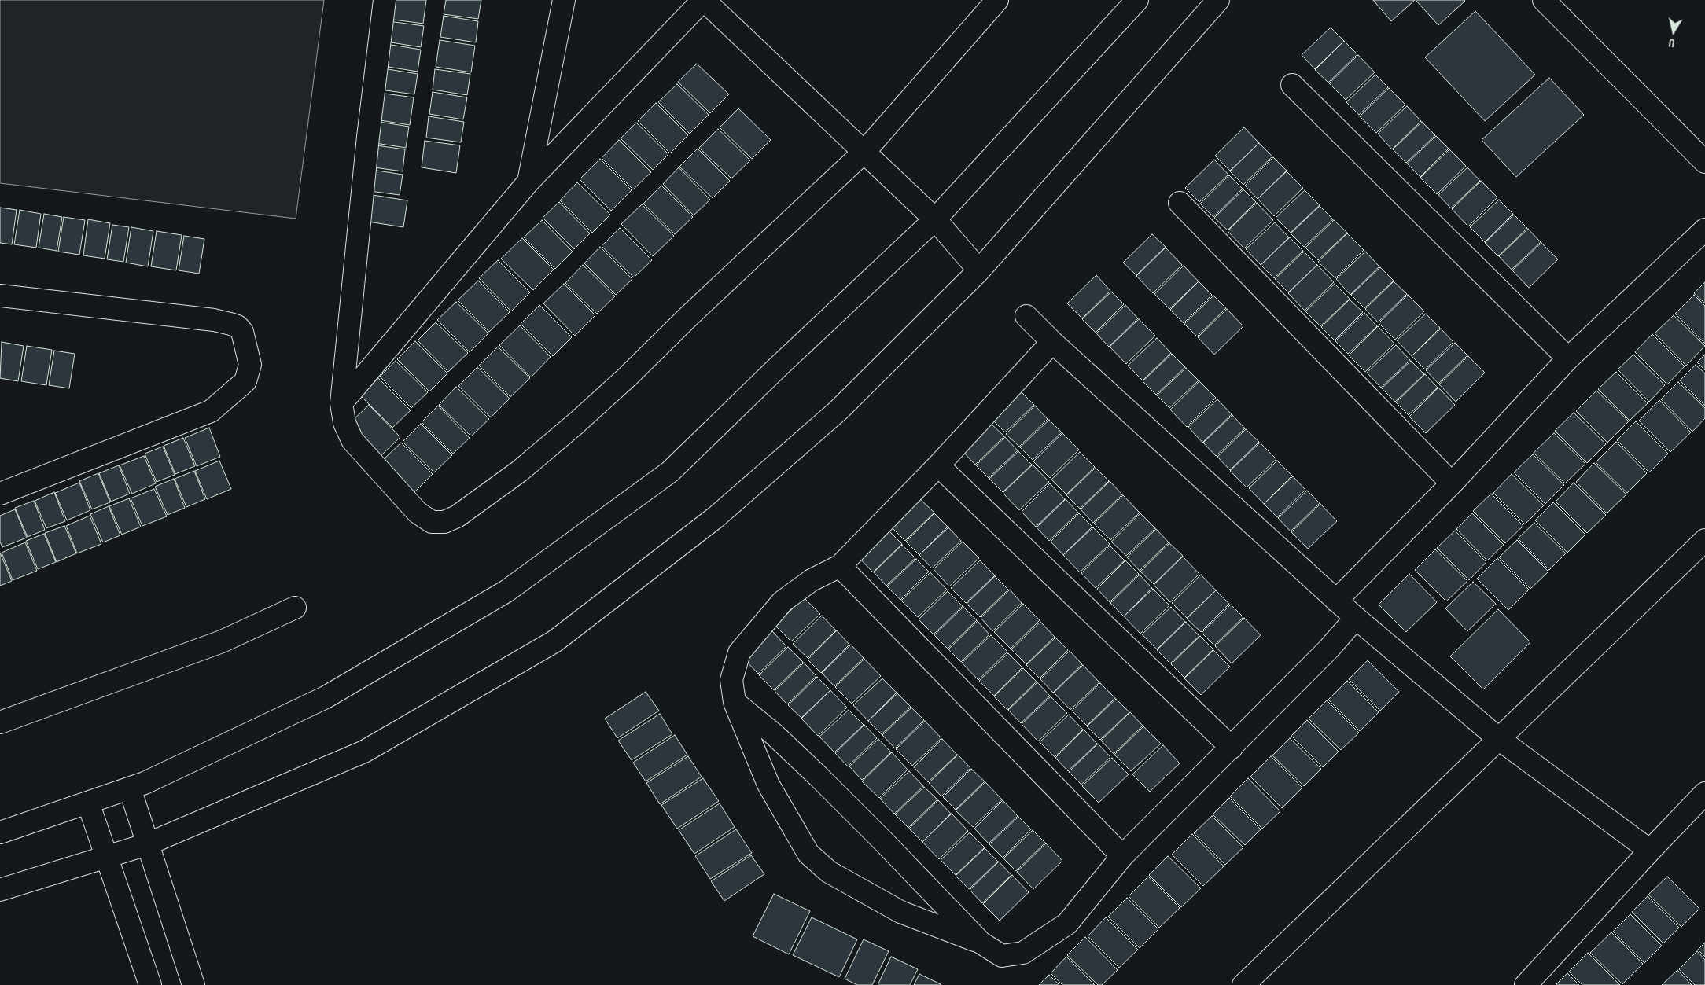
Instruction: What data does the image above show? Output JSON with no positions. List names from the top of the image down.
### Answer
{
  "north": "bottom"
}
